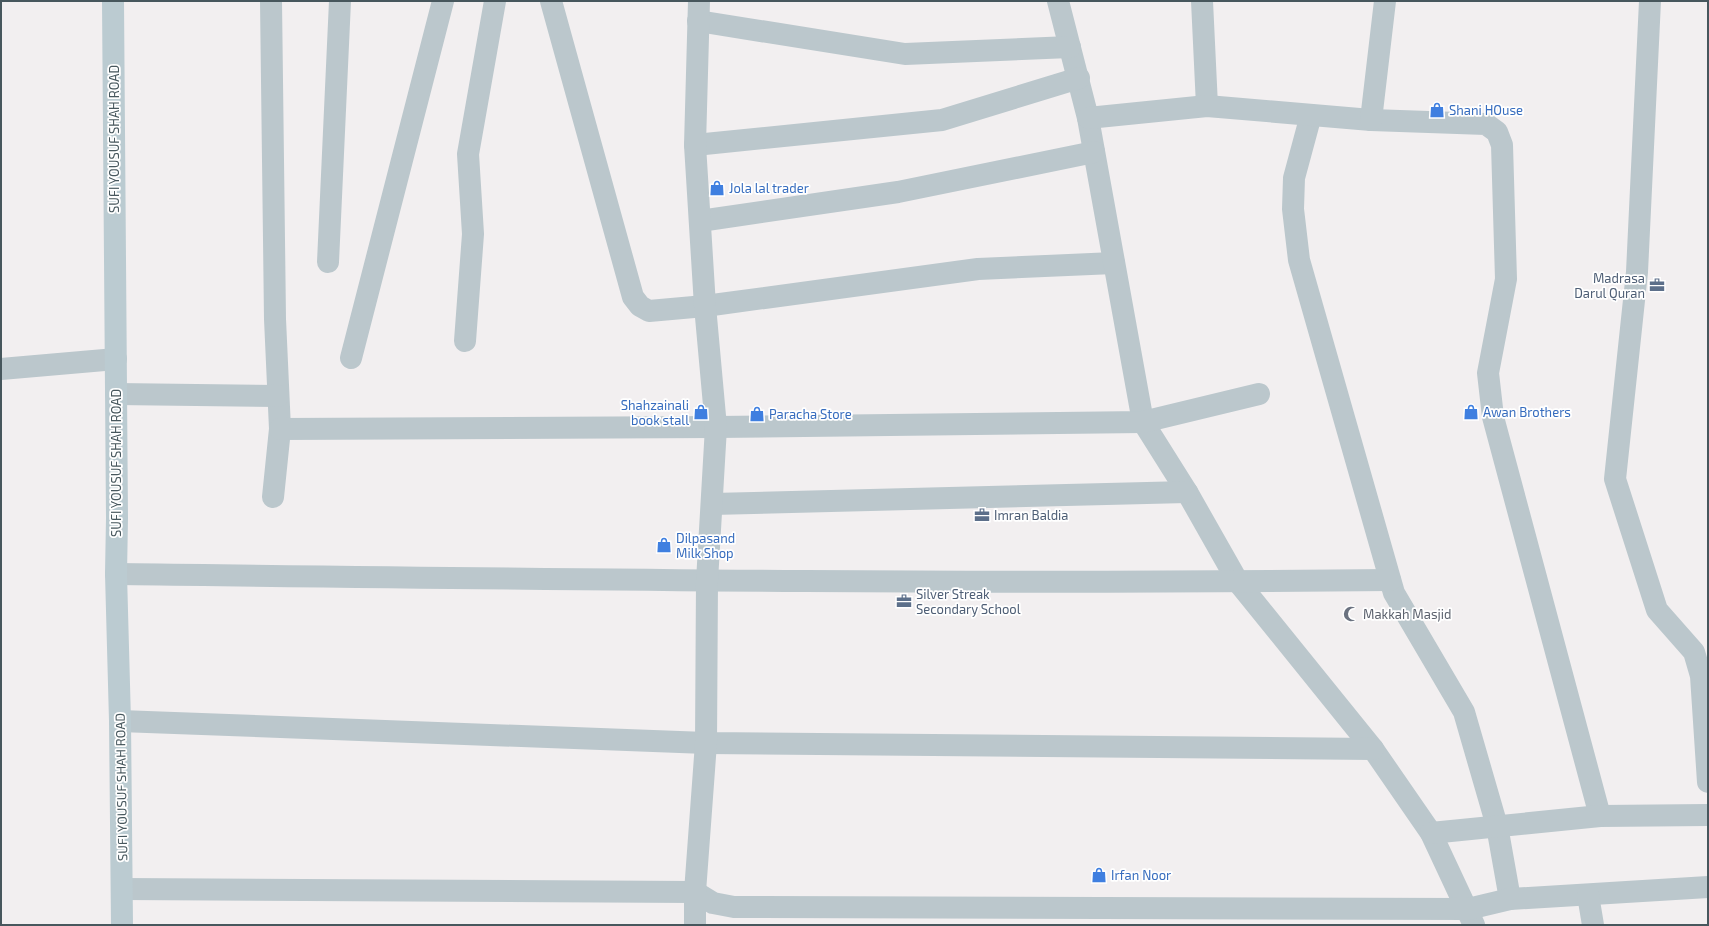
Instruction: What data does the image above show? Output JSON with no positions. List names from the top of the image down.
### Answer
{
  "streets": {
    "main road": ["SUFI YOUSUF SHAH ROAD"]
  },
  "places": {
    "shop": [
      "Shani HOuse",
      "Jola lal trader",
      "Shahzainali book stall",
      "Awan Brothers",
      "Paracha Store",
      "Dilpasand Milk Shop",
      "Irfan Noor"
    ],
    "office": ["Madrasa Darul Quran", "Imran Baldia", "Silver Streak Secondary School"],
    "mosque": ["Makkah Masjid"]
  }
}
